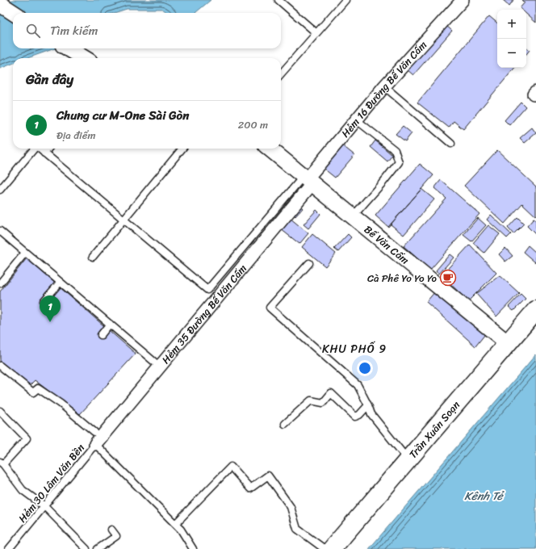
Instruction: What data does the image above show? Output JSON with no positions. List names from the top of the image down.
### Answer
{
  "streets": {
    "main road": ["Trần Xuân Soạn"],
    "street": ["Hẻm 16 Đường Bế Văn Cấm", "Bế Văn Cấm", "Hẻm 35 Đường Bế Văn Cấm"],
    "lane": ["Hẻm 30 Lâm Văn Bền"]
  },
  "crossings": [
    ["Hẻm 16 Đường Bế Văn Cấm", "Bế Văn Cấm"],
    ["Hẻm 16 Đường Bế Văn Cấm", "Hẻm 35 Đường Bế Văn Cấm"],
    ["Bế Văn Cấm", "Hẻm 35 Đường Bế Văn Cấm"],
    ["Bế Văn Cấm", "Trần Xuân Soạn"],
    ["Hẻm 35 Đường Bế Văn Cấm", "Hẻm 30 Lâm Văn Bền"]
  ],
  "districts": ["KHU PHỐ 9"],
  "water": ["Kênh Tẻ"],
  "places": {
    "cafe": ["Cà Phê Yo Yo Yo"]
  },
  "page": {
    "map_buttons": ["+", "−"],
    "search": "Tìm kiếm",
    "heading": "Gần đây",
    "list": [
      {
        "mark": "1",
        "name": "Chung cư M-One Sài Gòn",
        "note": "Địa điểm",
        "value": "200 m"
      }
    ],
    "pins": "1"
  }
}
